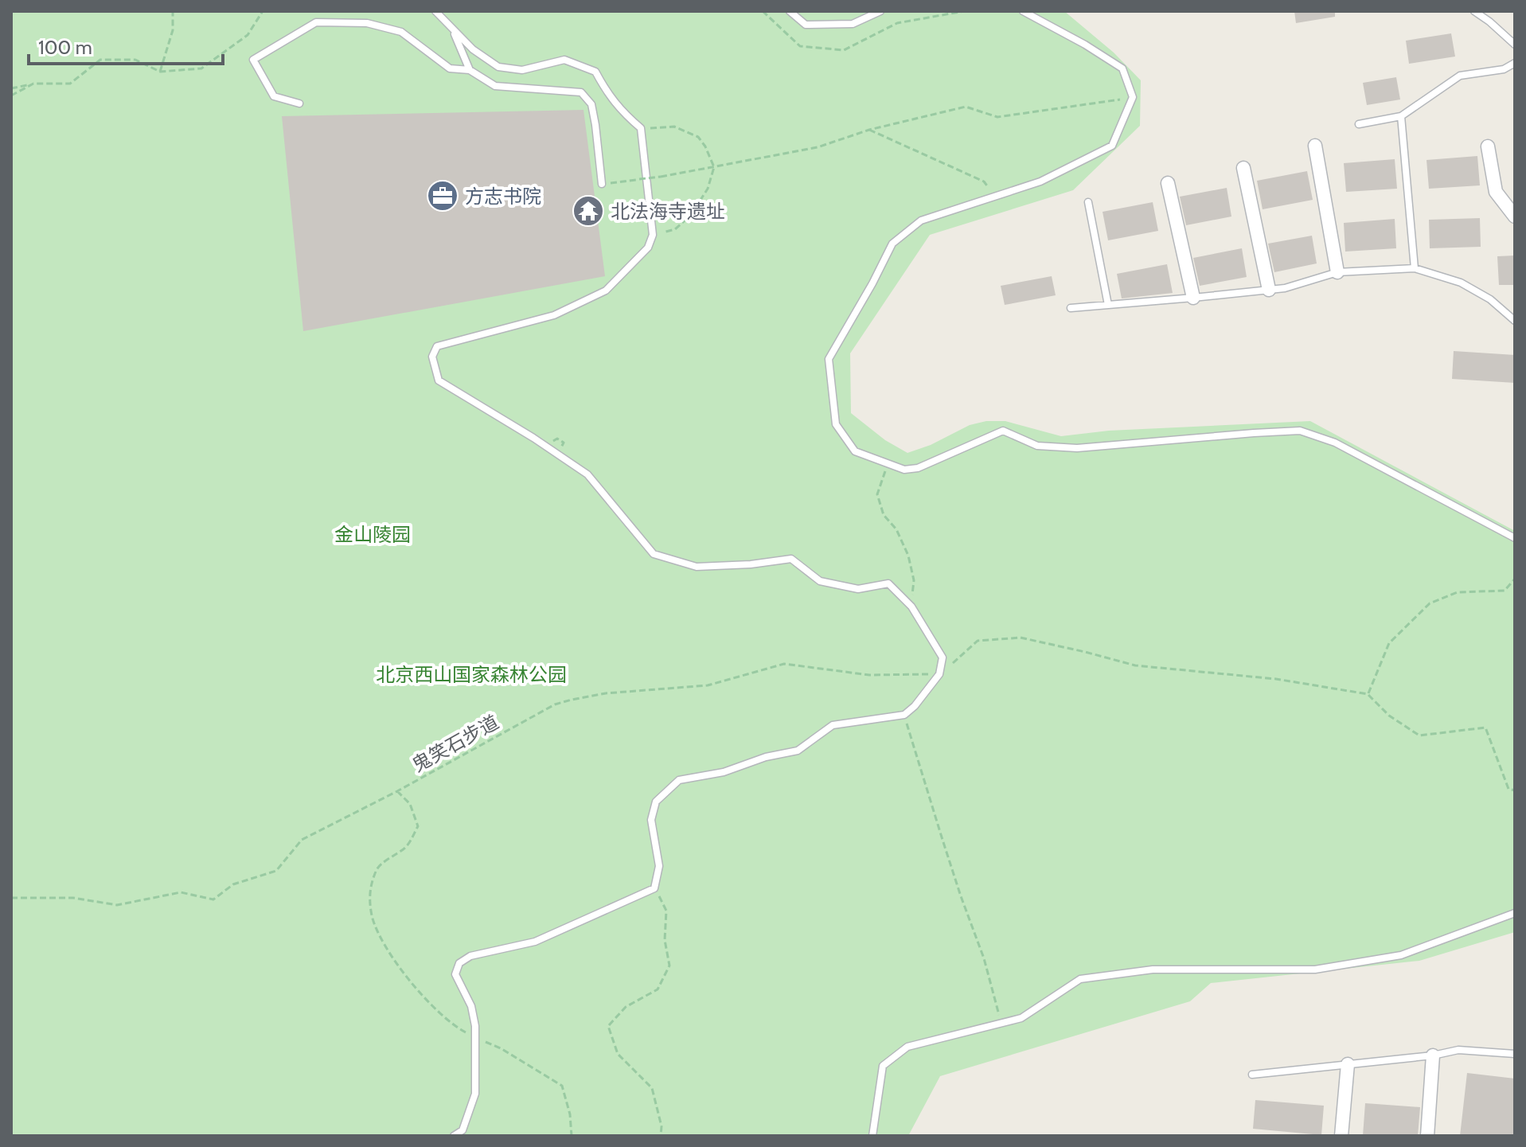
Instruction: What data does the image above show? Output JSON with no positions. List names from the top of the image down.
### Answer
{
  "streets": {
    "path": ["鬼笑石步道"]
  },
  "parks": ["金山陵园", "北京西山国家森林公园"],
  "places": {
    "office": ["方志书院"],
    "temple": ["北法海寺遗址"]
  },
  "scale_bar": "100 m"
}
